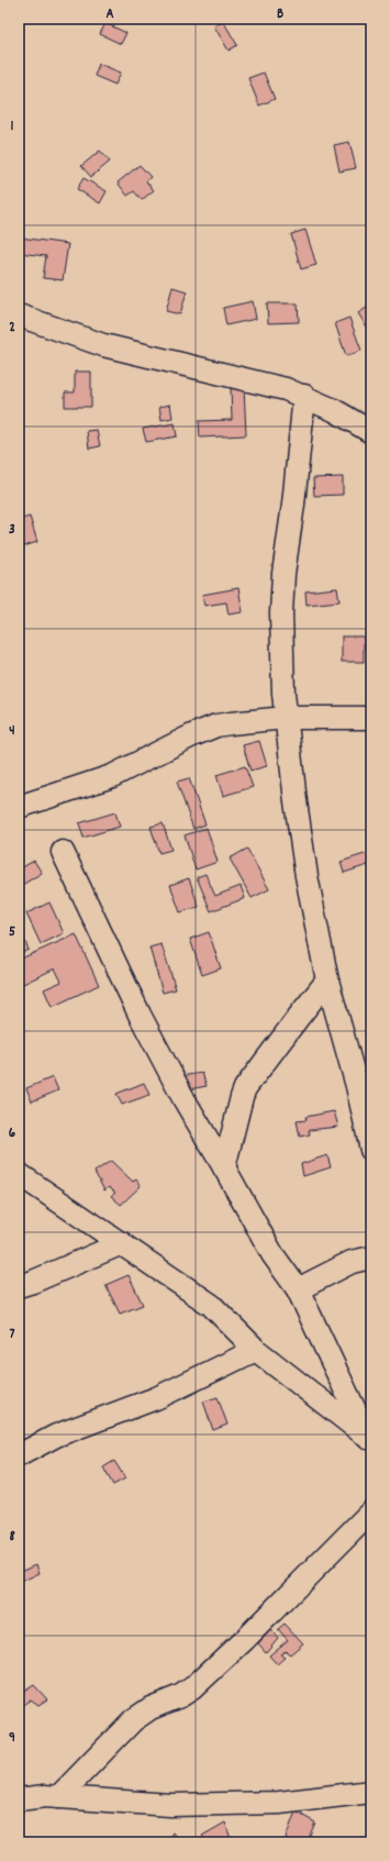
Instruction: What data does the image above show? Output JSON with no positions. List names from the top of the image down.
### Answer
{
  "grid": {
    "columns": ["A", "B"],
    "rows": [
      "1",
      "2",
      "3",
      "4",
      "5",
      "6",
      "7",
      "8",
      "9"
    ]
  }
}
